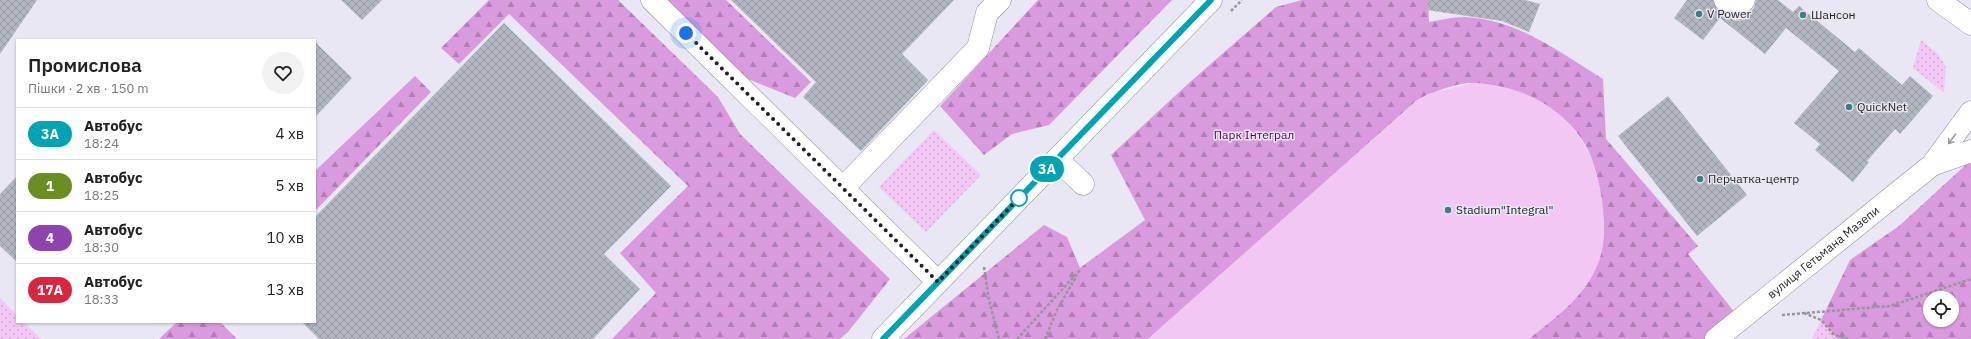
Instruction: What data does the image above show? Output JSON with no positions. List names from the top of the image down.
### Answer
{
  "streets": {
    "main road": ["вулиця Гетьмана Мазепи"]
  },
  "parks": ["Парк Інтеграл"],
  "places": [
    "V Power",
    "Шансон",
    "QuickNet",
    "Перчатка-центр",
    "Stadium\"Integral\""
  ],
  "lines": ["bus line 3А"],
  "page": {
    "on_map": "3А",
    "heading": ["Промислова", "Пішки · 2 хв · 150 m"],
    "list": [
      {
        "mark": "3А",
        "name": "Автобус",
        "note": "18:24",
        "value": "4 хв"
      },
      {
        "mark": "1",
        "name": "Автобус",
        "note": "18:25",
        "value": "5 хв"
      },
      {
        "mark": "4",
        "name": "Автобус",
        "note": "18:30",
        "value": "10 хв"
      },
      {
        "mark": "17А",
        "name": "Автобус",
        "note": "18:33",
        "value": "13 хв"
      }
    ]
  }
}
